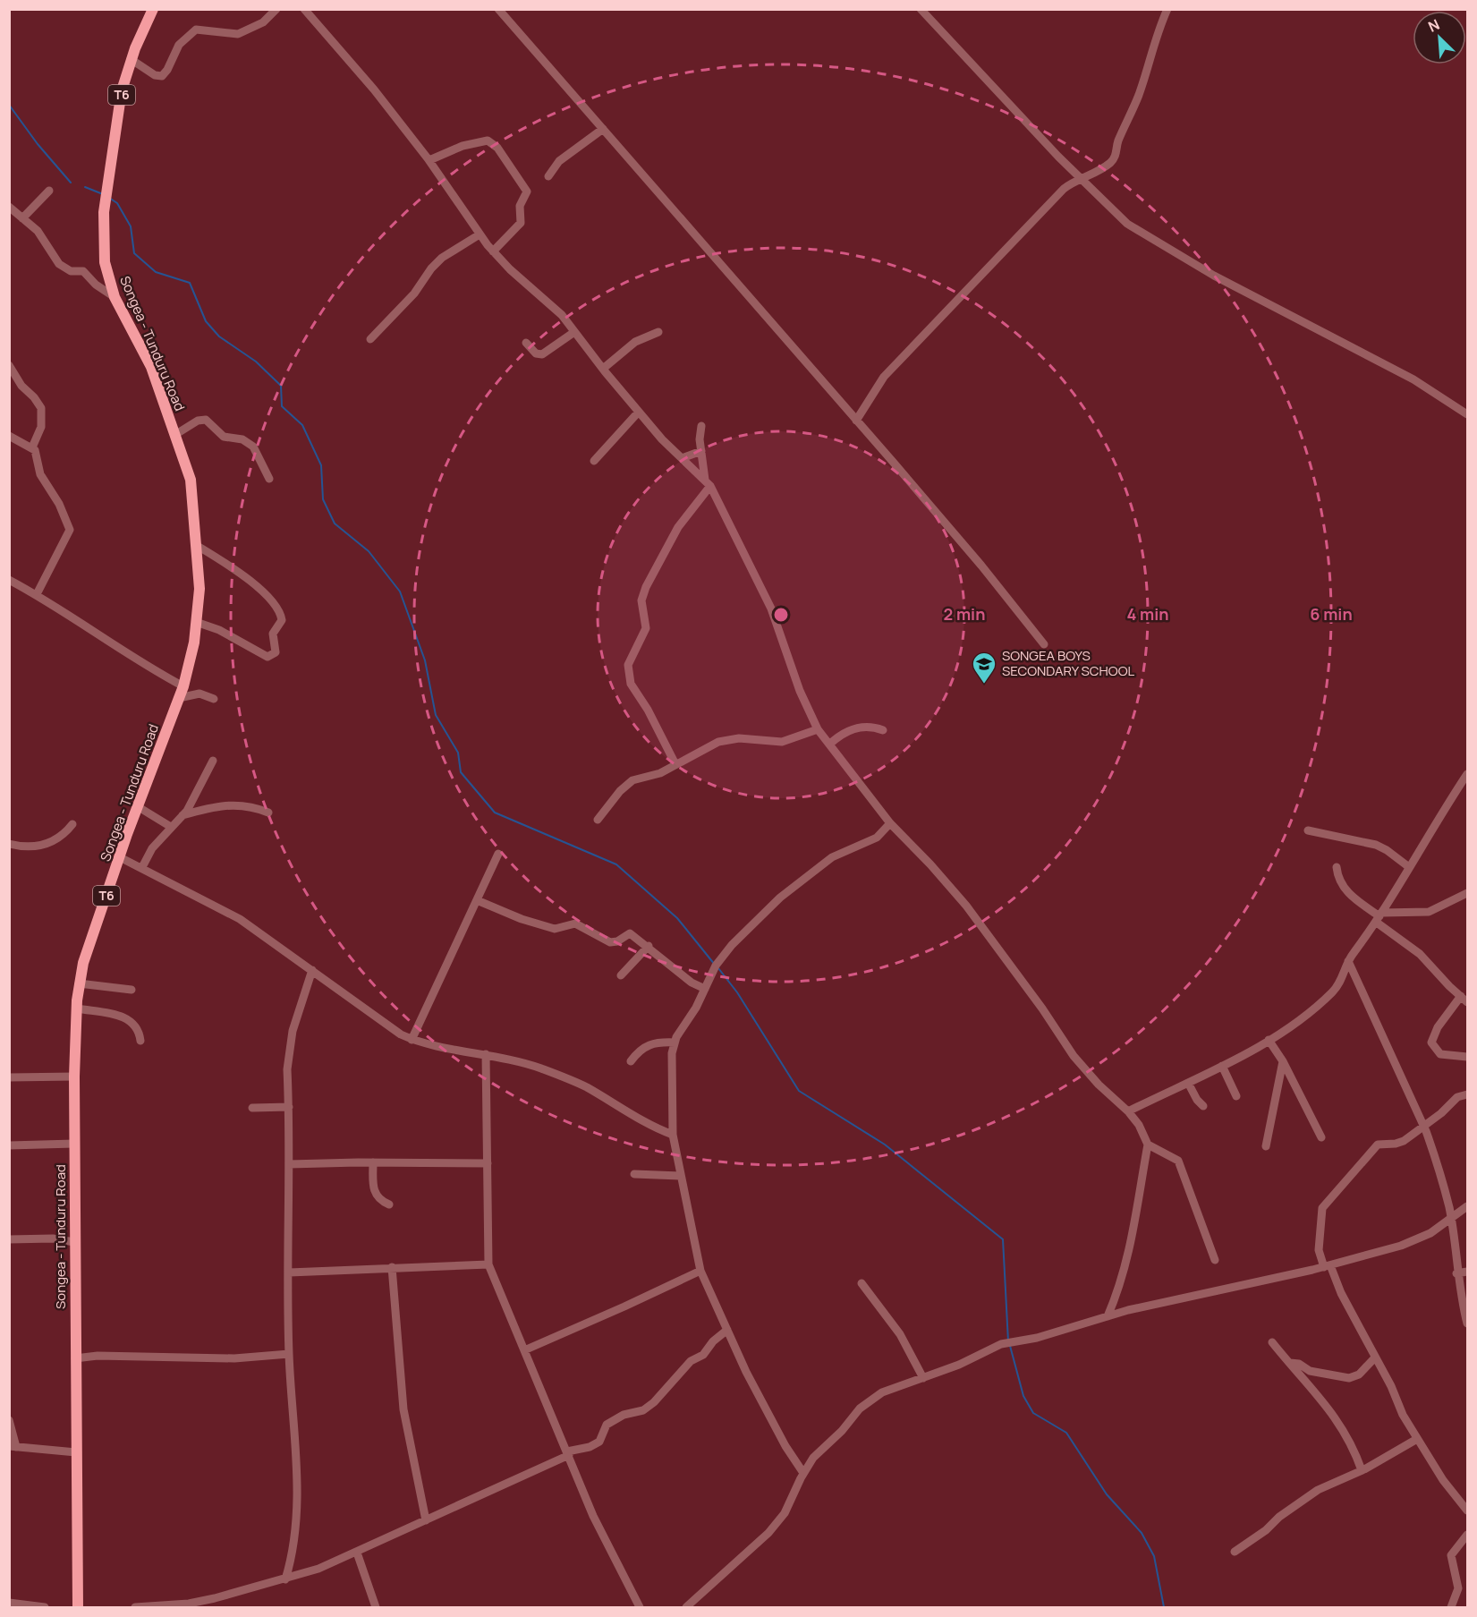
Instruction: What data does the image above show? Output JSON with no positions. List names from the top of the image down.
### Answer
{
  "streets": {
    "highway": ["T6", "Songea - Tunduru Road"]
  },
  "places": {
    "school or university": ["SONGEA BOYS SECONDARY SCHOOL"]
  },
  "north": "top left",
  "rings": ["2 min", "4 min", "6 min"]
}
